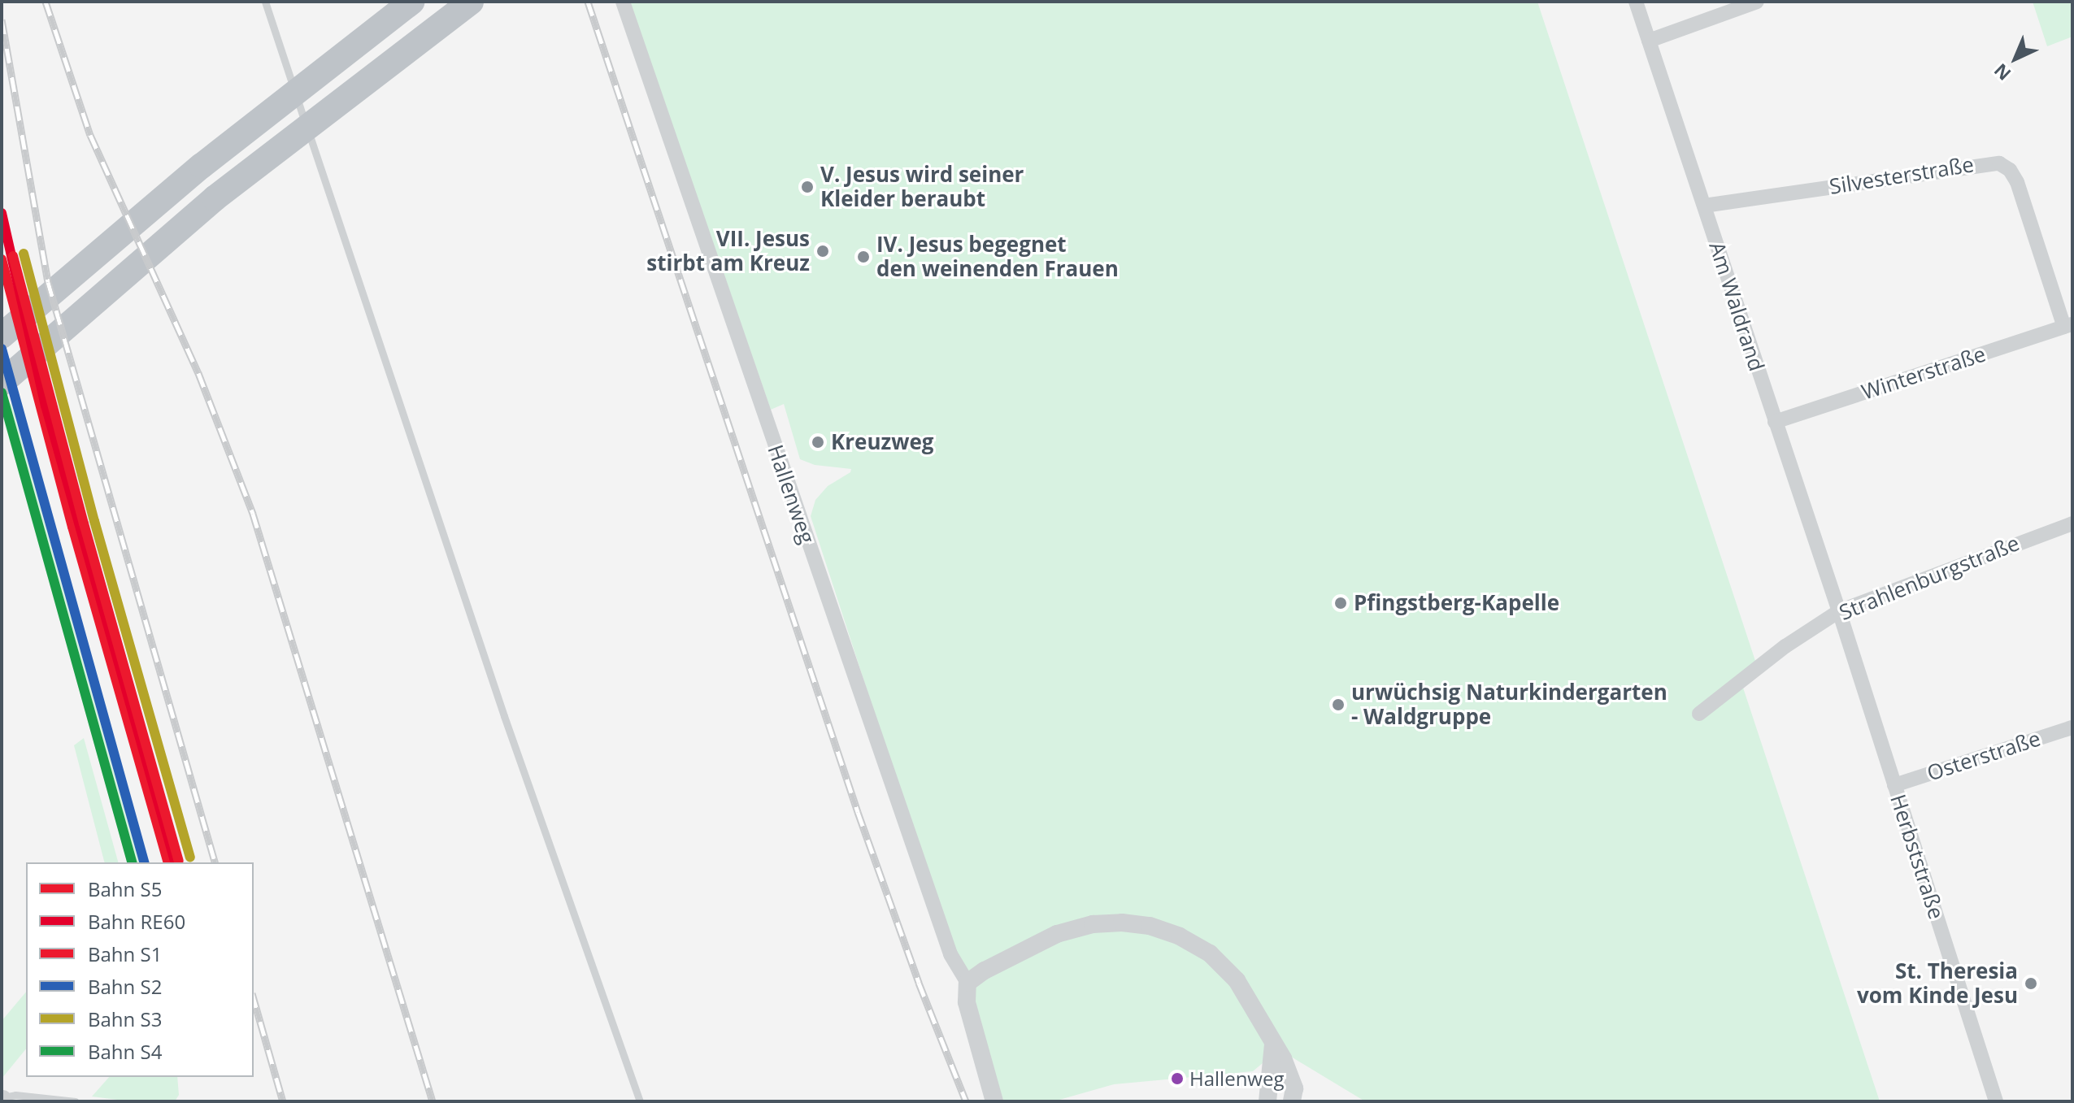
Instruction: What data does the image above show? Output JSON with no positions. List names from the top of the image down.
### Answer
{
  "streets": {
    "street": [
      "Silvesterstraße",
      "Am Waldrand",
      "Winterstraße",
      "Hallenweg",
      "Strahlenburgstraße",
      "Osterstraße",
      "Herbststraße"
    ]
  },
  "crossings": [
    ["Silvesterstraße", "Am Waldrand"],
    ["Silvesterstraße", "Winterstraße"],
    ["Am Waldrand", "Winterstraße"],
    ["Am Waldrand", "Strahlenburgstraße"],
    ["Am Waldrand", "Herbststraße"],
    ["Strahlenburgstraße", "Herbststraße"],
    ["Osterstraße", "Herbststraße"]
  ],
  "places": [
    "V. Jesus wird seiner Kleider beraubt",
    "VII. Jesus stirbt am Kreuz",
    "IV. Jesus begegnet den weinenden Frauen",
    "Kreuzweg",
    "Pfingstberg-Kapelle",
    "urwüchsig Naturkindergarten - Waldgruppe",
    "St. Theresia vom Kinde Jesu",
    "Hallenweg"
  ],
  "lines": [
    "rail line RE60",
    "rail line S3",
    "rail line S1",
    "rail line S5",
    "rail line S2",
    "rail line S4"
  ],
  "legend": [
    "Bahn S5",
    "Bahn RE60",
    "Bahn S1",
    "Bahn S2",
    "Bahn S3",
    "Bahn S4"
  ],
  "north": "bottom left"
}
